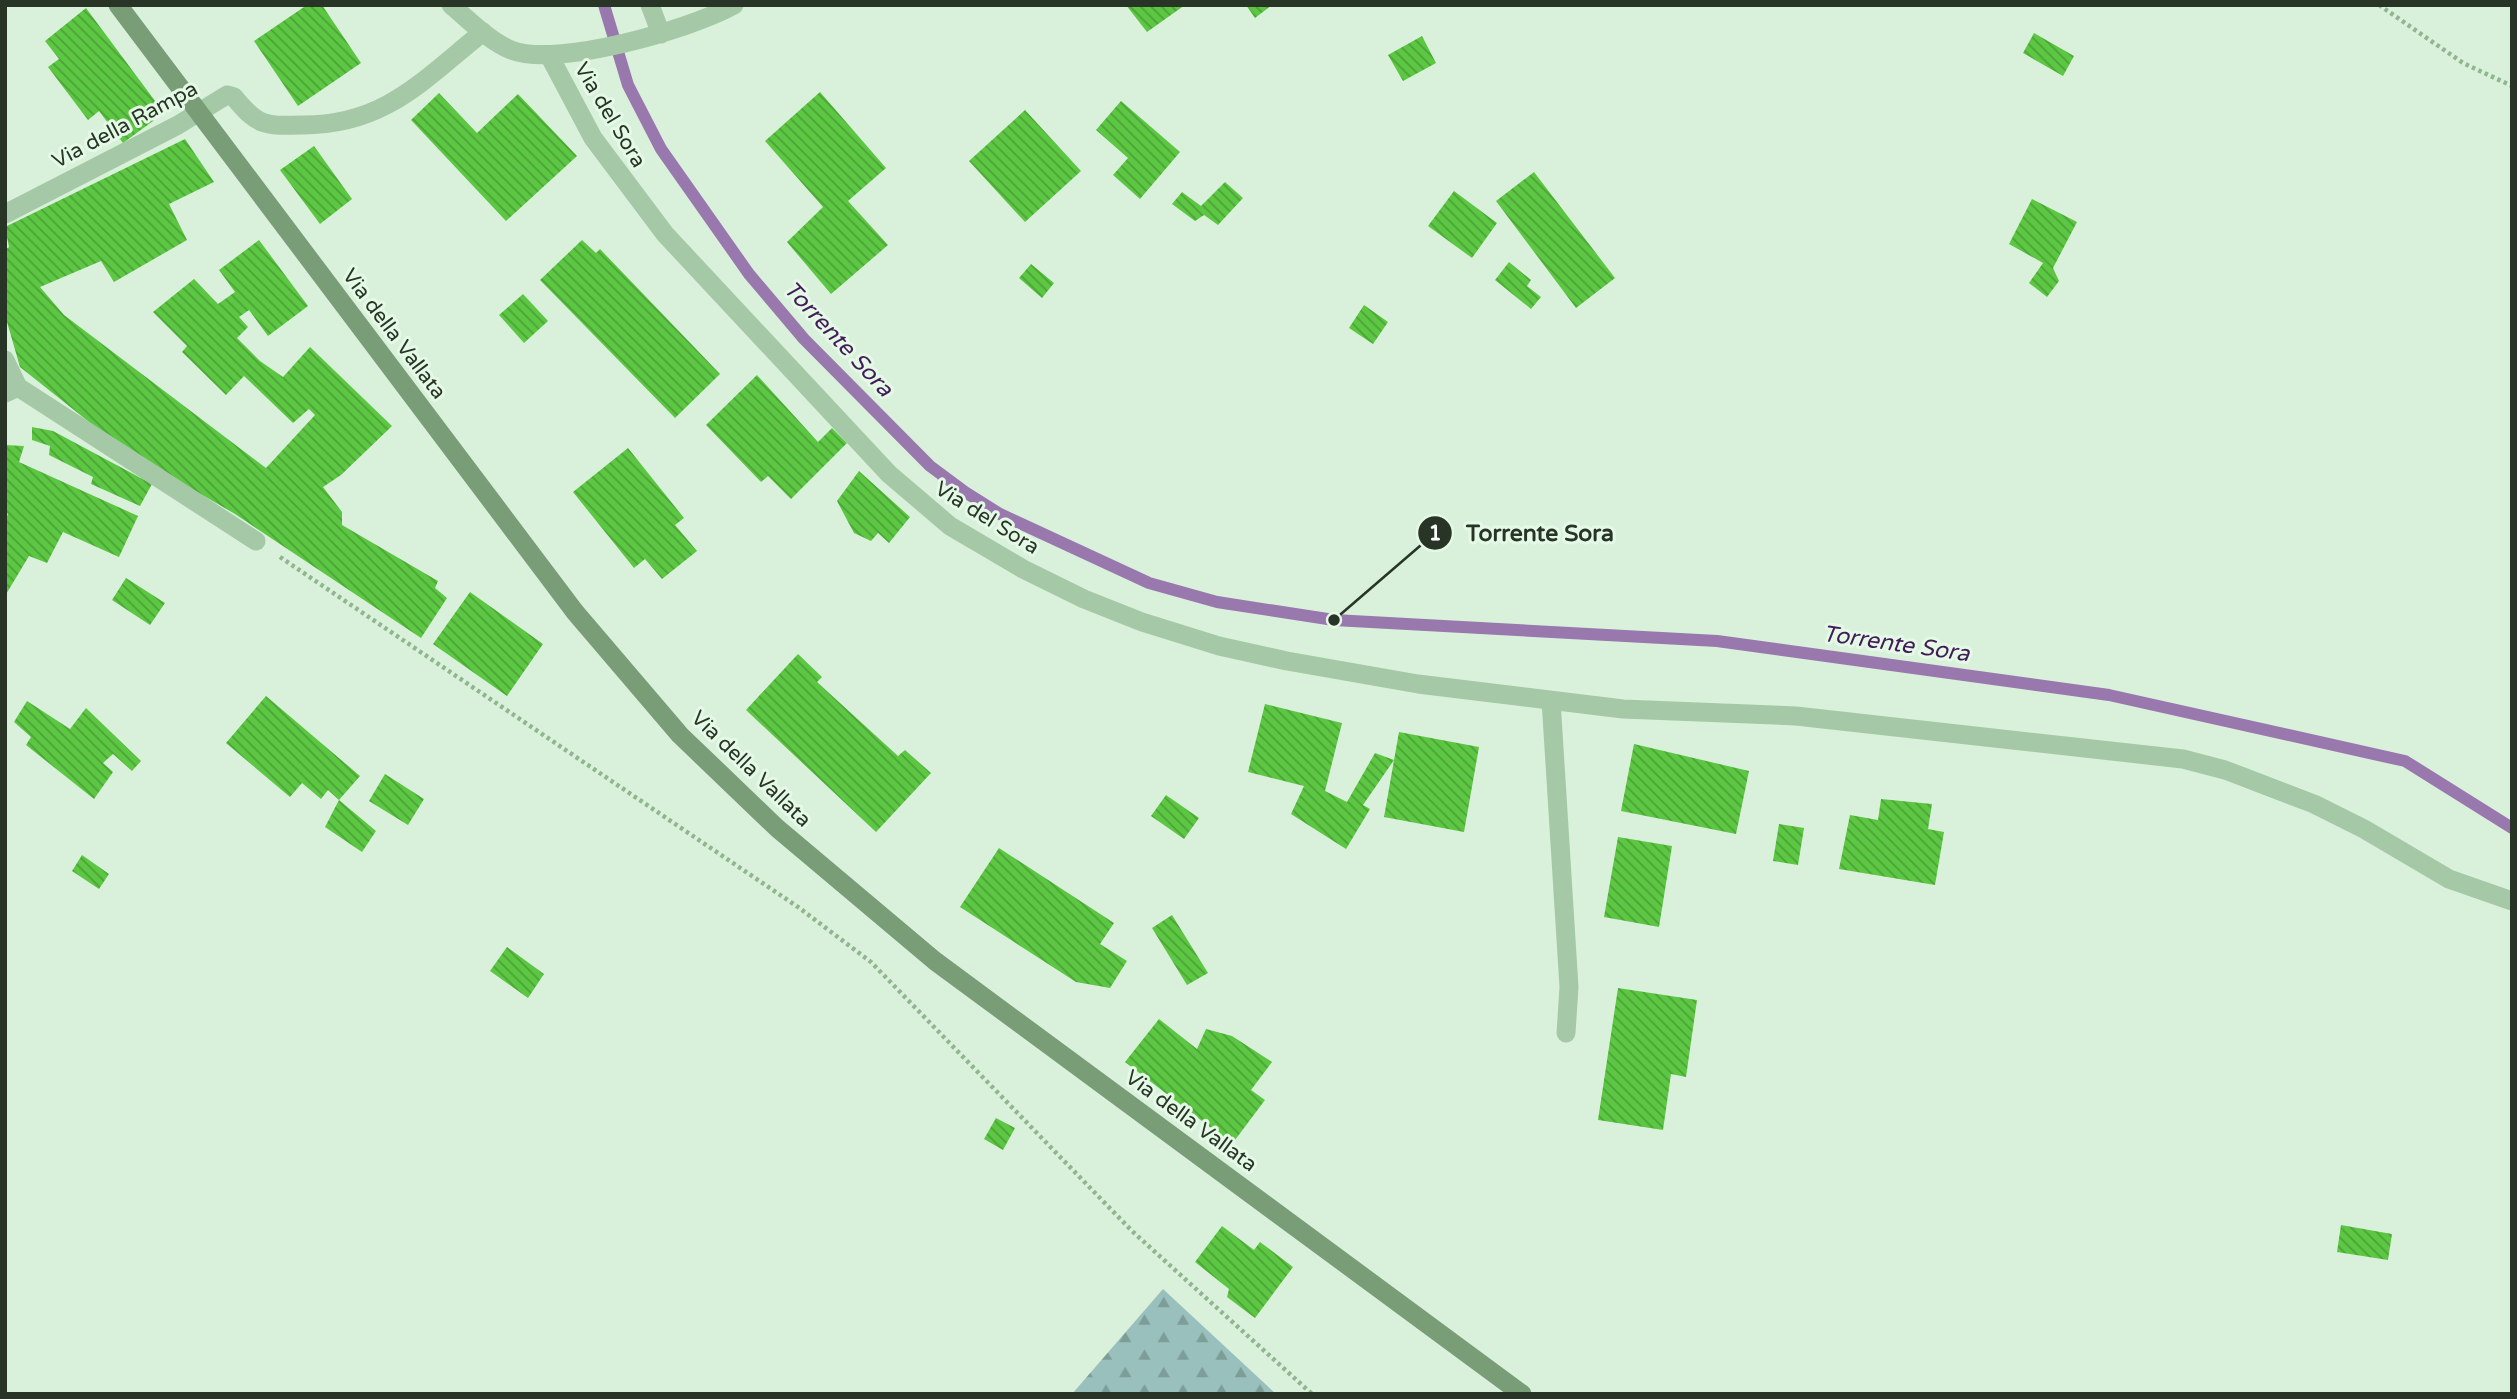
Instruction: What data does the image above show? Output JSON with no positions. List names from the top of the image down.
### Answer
{
  "streets": {
    "main road": ["Via della Vallata"],
    "street": ["Via del Sora", "Via della Rampa"]
  },
  "crossings": [
    ["Via della Rampa", "Via della Vallata"]
  ],
  "water": ["Torrente Sora"],
  "places": ["Torrente Sora"]
}
